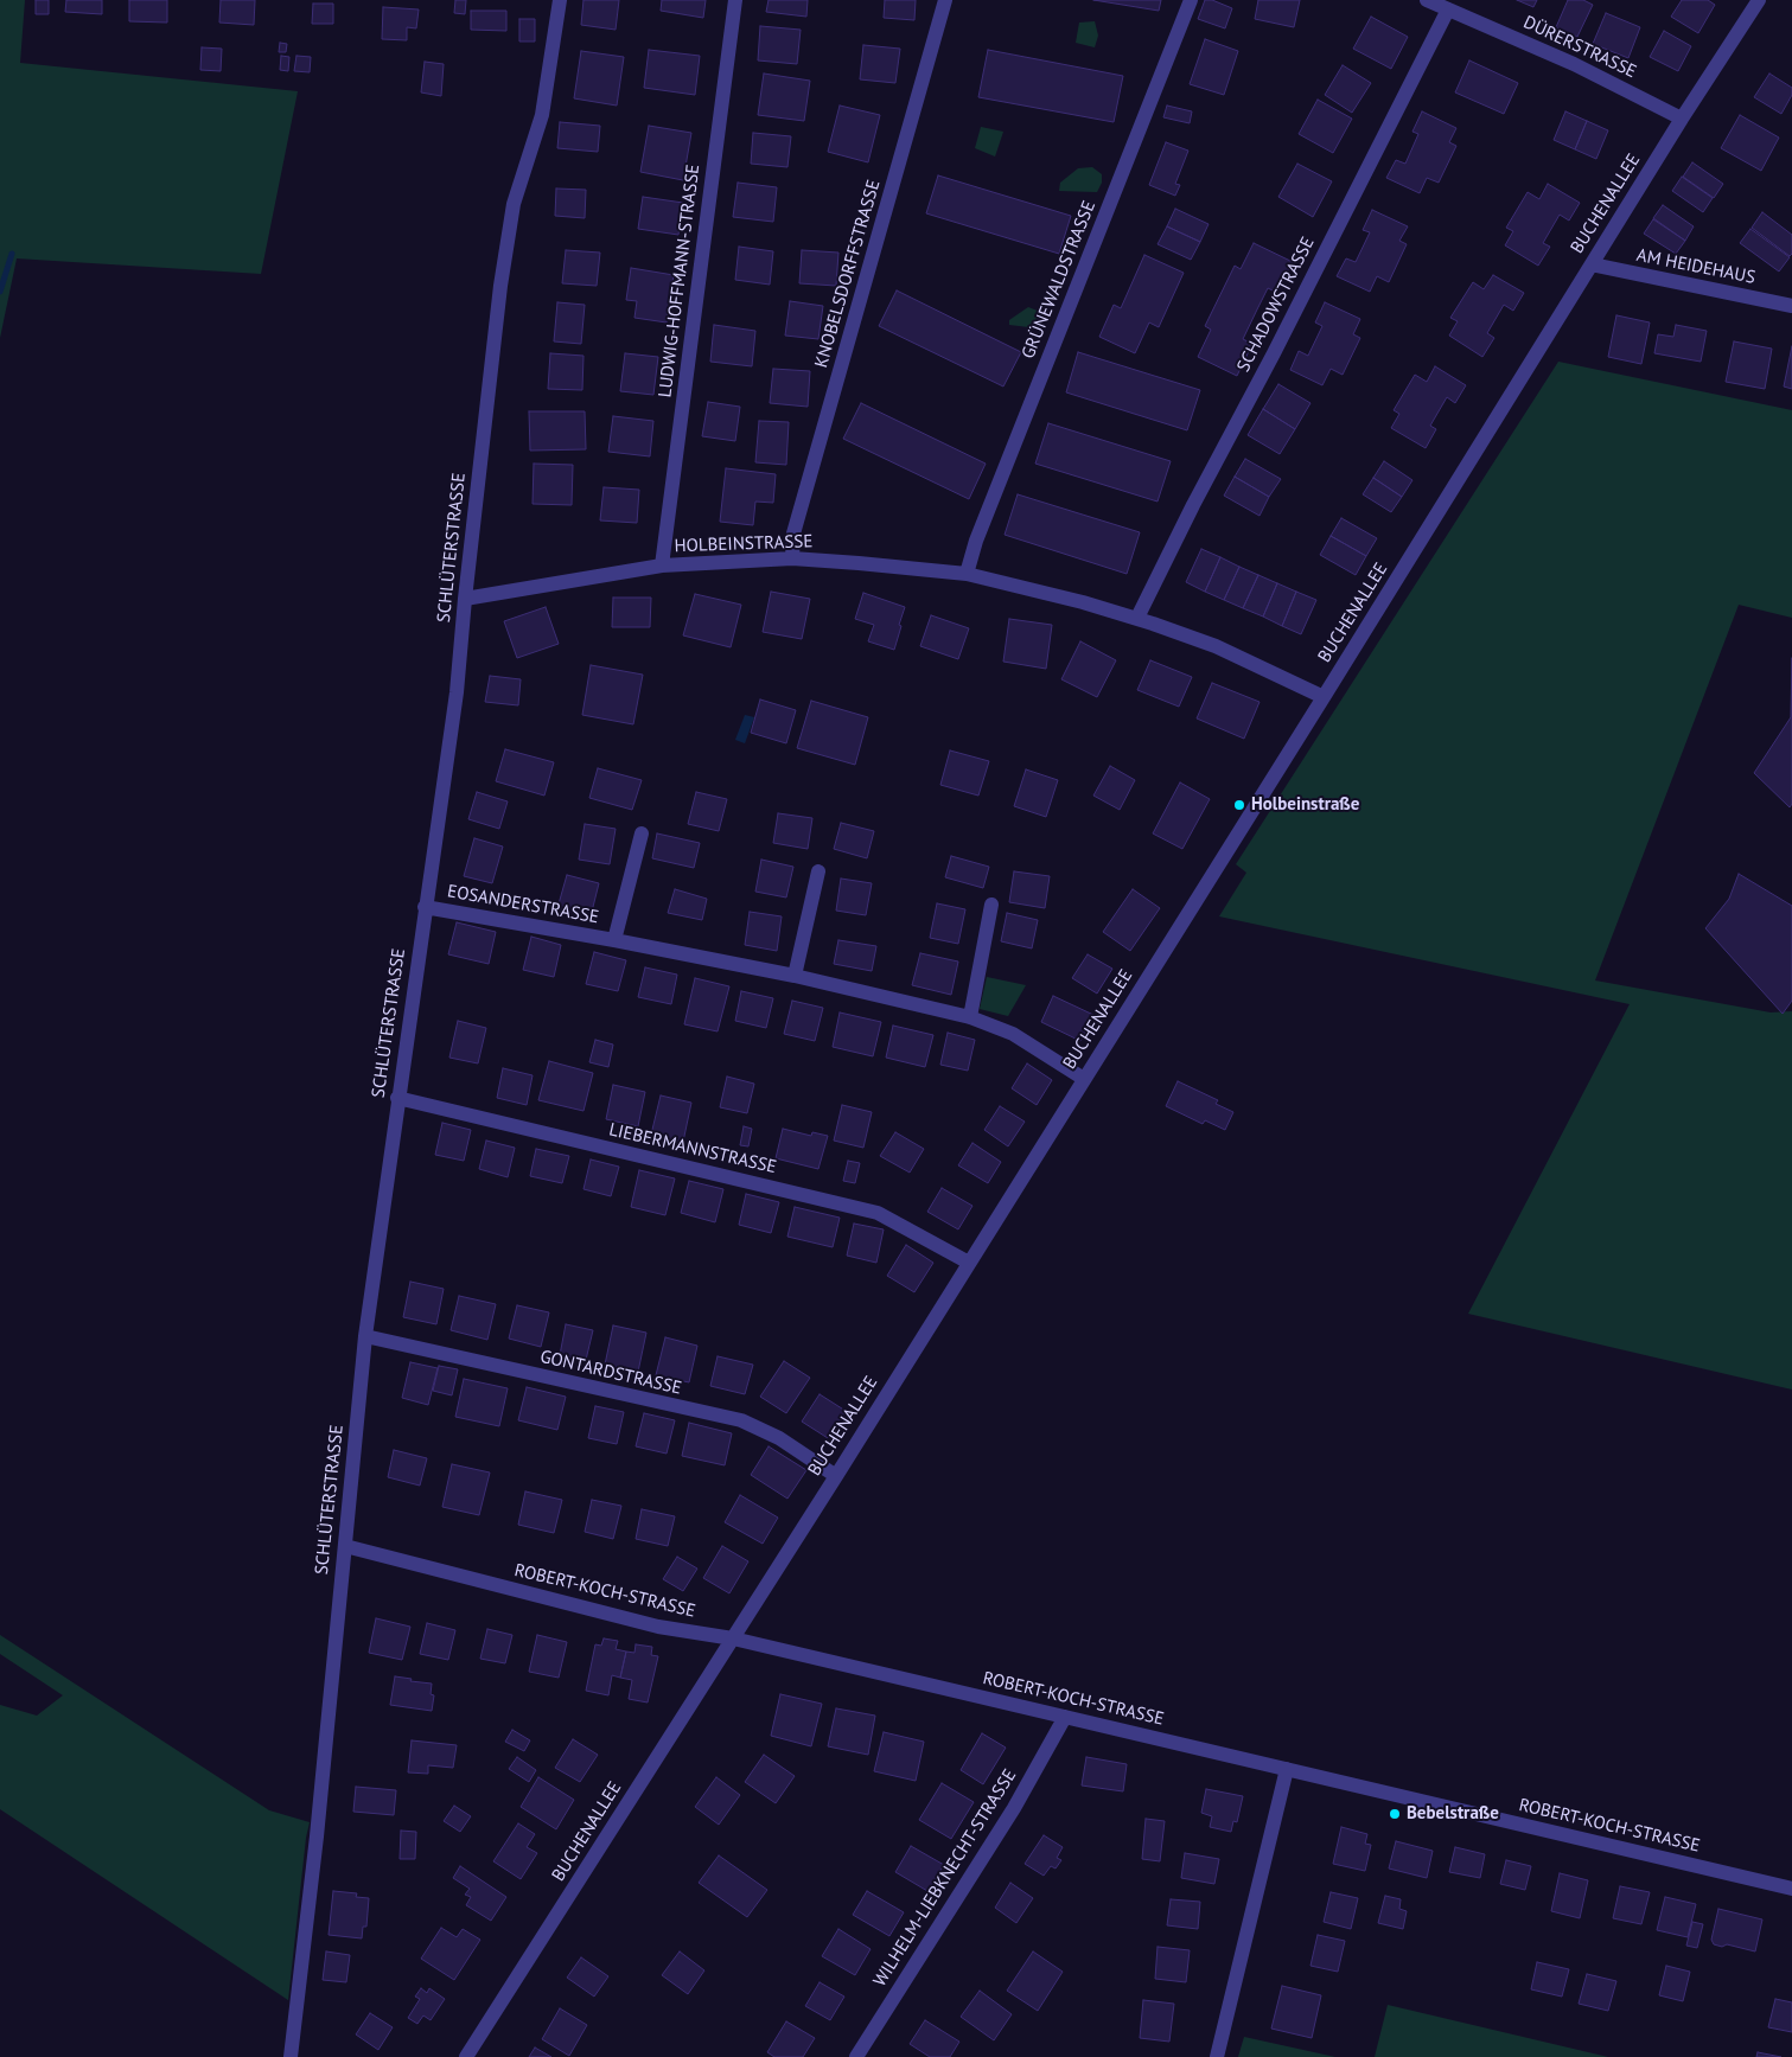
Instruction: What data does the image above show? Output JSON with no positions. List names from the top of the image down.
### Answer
{
  "streets": {
    "street": [
      "DÜRERSTRASSE",
      "BUCHENALLEE",
      "AM HEIDEHAUS",
      "KNOBELSDORFFSTRASSE",
      "GRÜNEWALDSTRASSE",
      "LUDWIG-HOFFMANN-STRASSE",
      "SCHADOWSTRASSE",
      "HOLBEINSTRASSE",
      "SCHLÜTERSTRASSE",
      "EOSANDERSTRASSE",
      "LIEBERMANNSTRASSE",
      "GONTARDSTRASSE",
      "ROBERT-KOCH-STRASSE",
      "WILHELM-LIEBKNECHT-STRASSE"
    ]
  },
  "crossings": [
    ["DÜRERSTRASSE", "BUCHENALLEE"],
    ["DÜRERSTRASSE", "SCHADOWSTRASSE"],
    ["BUCHENALLEE", "AM HEIDEHAUS"],
    ["BUCHENALLEE", "HOLBEINSTRASSE"],
    ["BUCHENALLEE", "EOSANDERSTRASSE"],
    ["BUCHENALLEE", "LIEBERMANNSTRASSE"],
    ["BUCHENALLEE", "GONTARDSTRASSE"],
    ["BUCHENALLEE", "ROBERT-KOCH-STRASSE"],
    ["KNOBELSDORFFSTRASSE", "HOLBEINSTRASSE"],
    ["GRÜNEWALDSTRASSE", "HOLBEINSTRASSE"],
    ["LUDWIG-HOFFMANN-STRASSE", "HOLBEINSTRASSE"],
    ["SCHADOWSTRASSE", "HOLBEINSTRASSE"],
    ["HOLBEINSTRASSE", "SCHLÜTERSTRASSE"],
    ["SCHLÜTERSTRASSE", "EOSANDERSTRASSE"],
    ["SCHLÜTERSTRASSE", "LIEBERMANNSTRASSE"],
    ["SCHLÜTERSTRASSE", "GONTARDSTRASSE"],
    ["SCHLÜTERSTRASSE", "ROBERT-KOCH-STRASSE"],
    ["ROBERT-KOCH-STRASSE", "WILHELM-LIEBKNECHT-STRASSE"]
  ],
  "places": ["Holbeinstraße", "Bebelstraße"]
}
